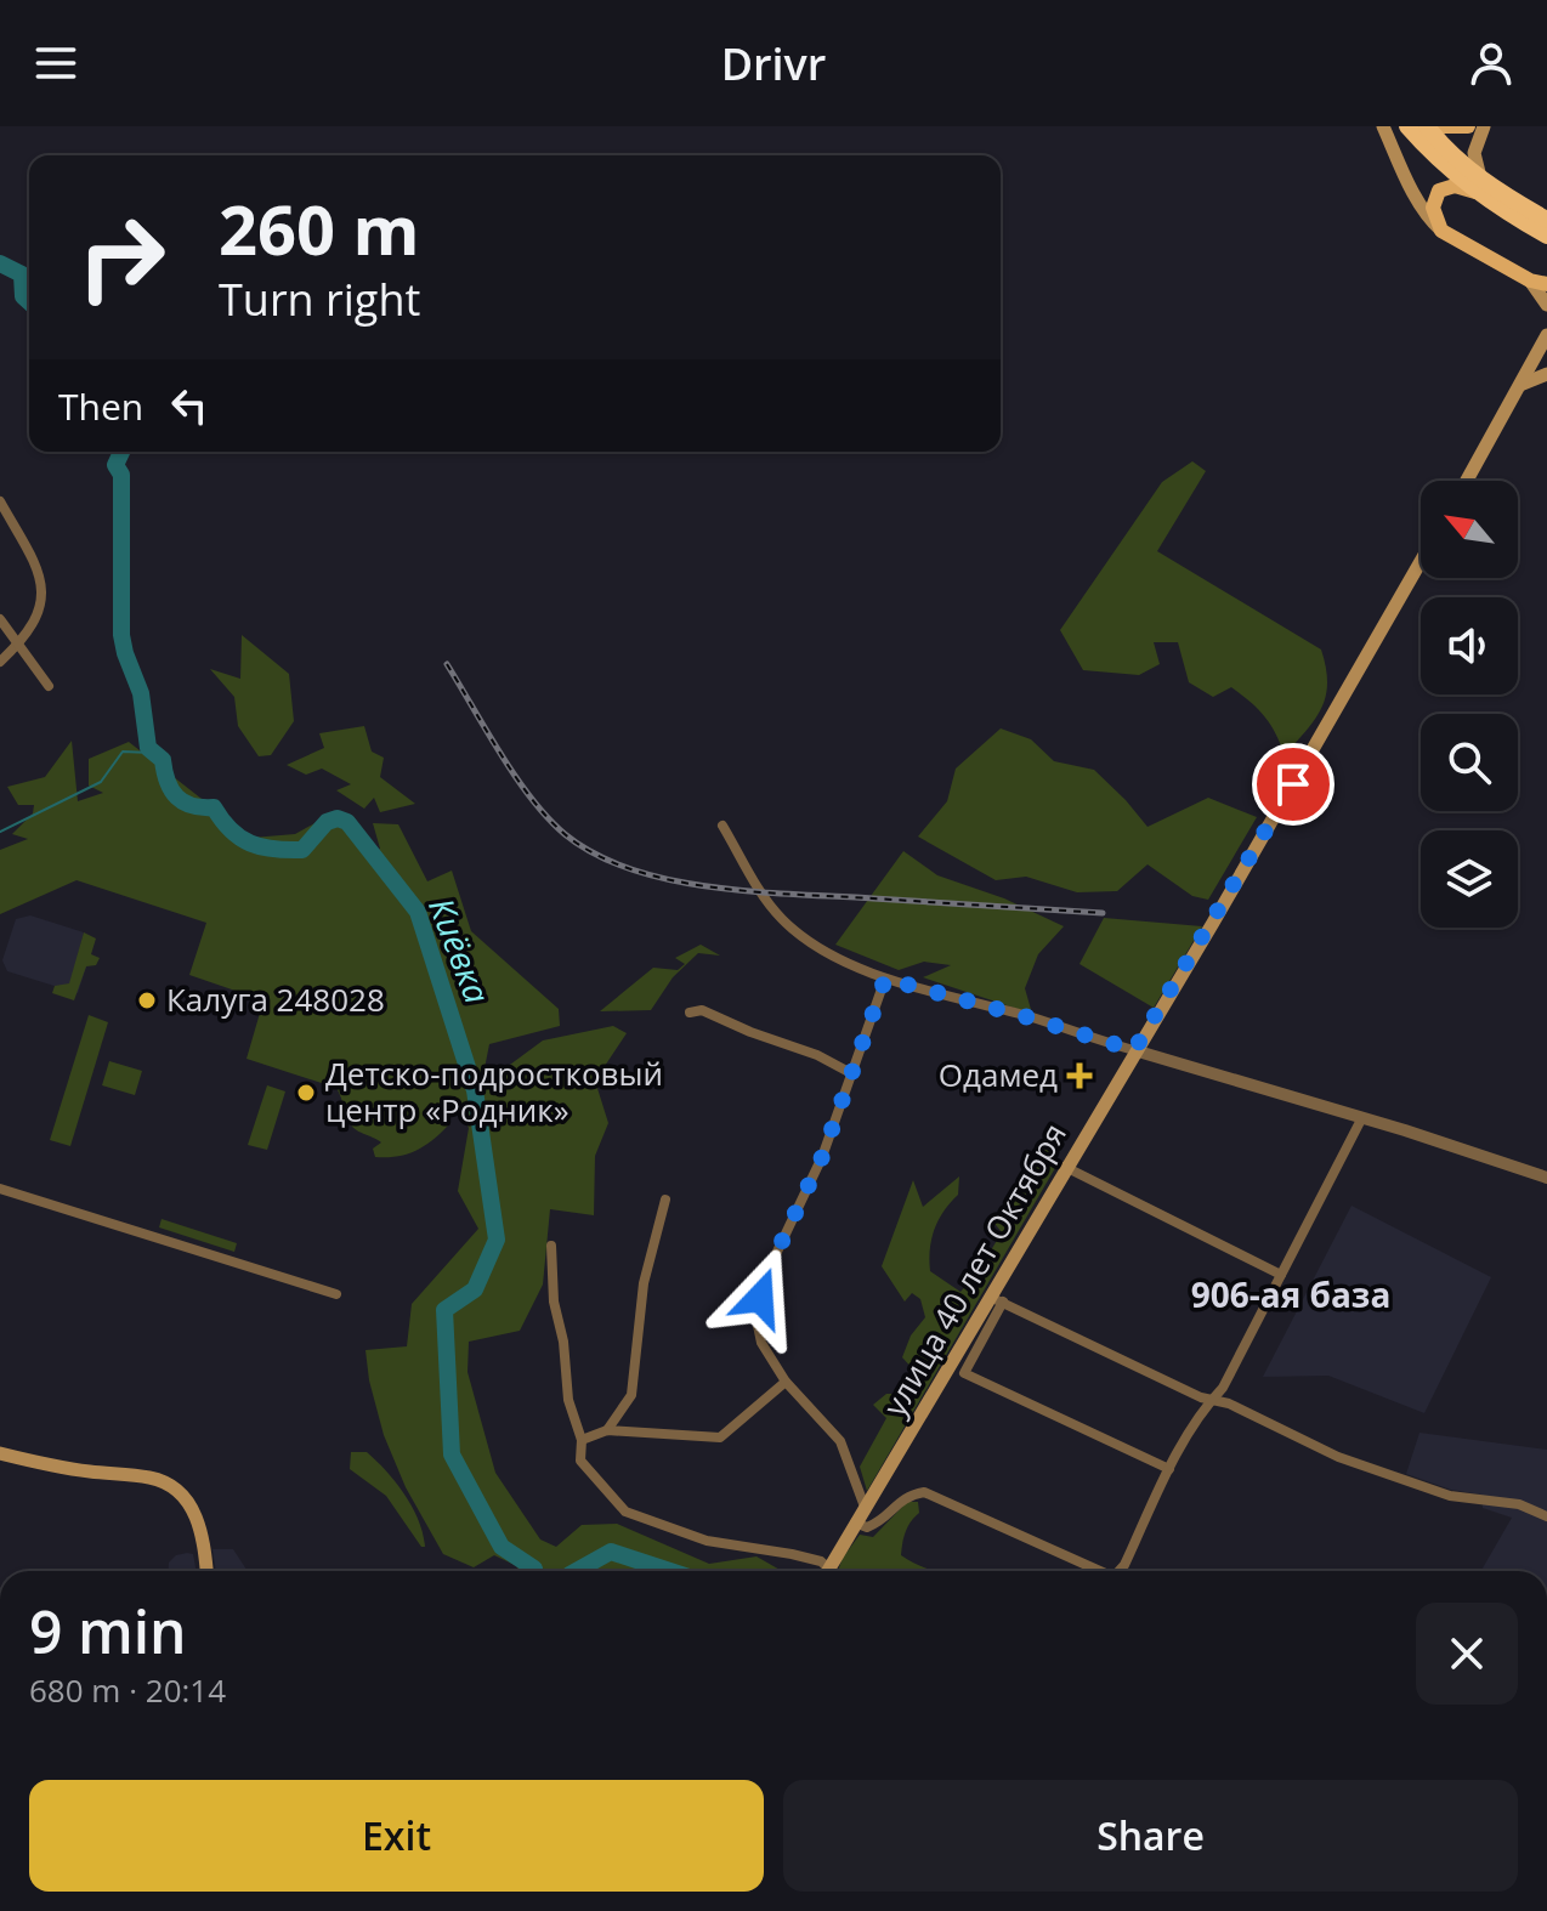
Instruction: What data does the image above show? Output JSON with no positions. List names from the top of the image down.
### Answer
{
  "streets": {
    "main road": ["улица 40 лет Октября"]
  },
  "districts": ["906-ая база"],
  "water": ["Киёвка"],
  "places": {
    "other": ["Калуга 248028", "Детско-подростковый центр «Родник»"],
    "health": ["Одамед"]
  },
  "north": "top left",
  "page": {
    "header": "Drivr",
    "turn": ["260 m", "Turn right"],
    "then": "Then",
    "heading": ["9 min", "680 m · 20:14"],
    "buttons": ["Exit", "Share"]
  }
}
